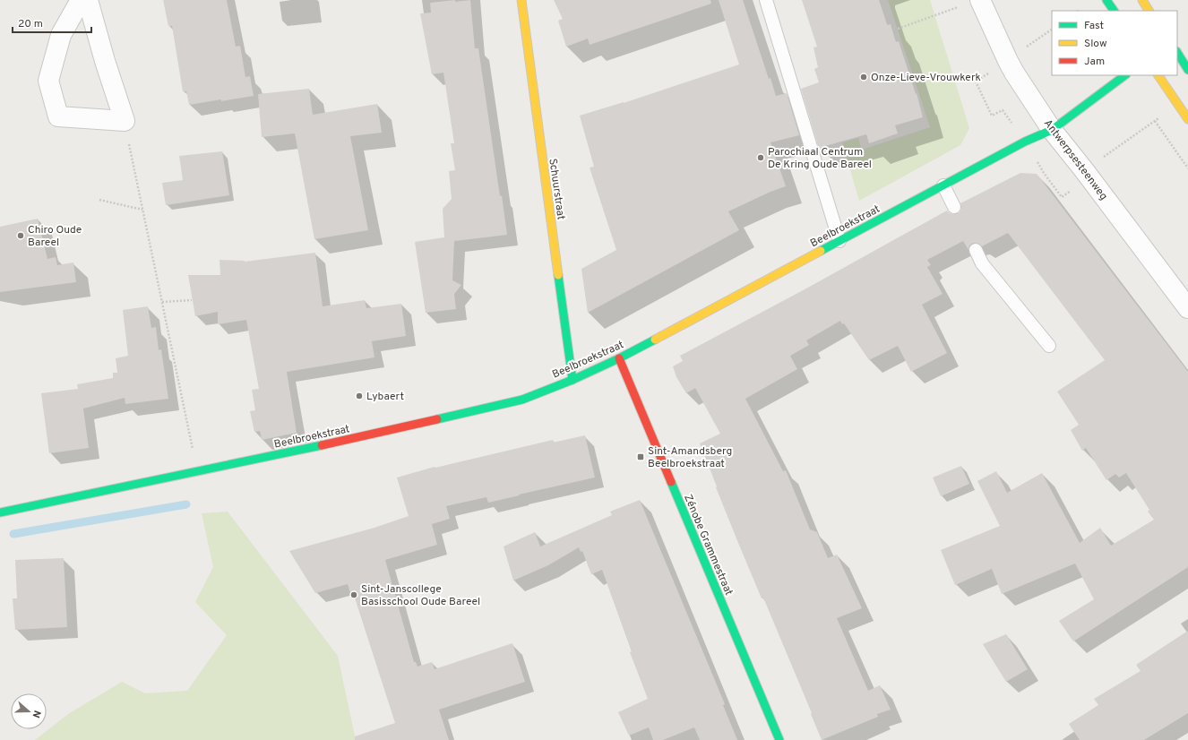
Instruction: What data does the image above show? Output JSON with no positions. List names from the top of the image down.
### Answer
{
  "streets": {
    "street": [
      "Antwerpsesteenweg",
      "Schuurstraat",
      "Beelbroekstraat",
      "Zénobe Grammestraat"
    ]
  },
  "crossings": [
    ["Antwerpsesteenweg", "Beelbroekstraat"],
    ["Schuurstraat", "Beelbroekstraat"],
    ["Beelbroekstraat", "Zénobe Grammestraat"]
  ],
  "places": {
    "other": [
      "Onze-Lieve-Vrouwkerk",
      "Parochiaal Centrum De Kring Oude Bareel",
      "Chiro Oude Bareel",
      "Lybaert",
      "Sint-Janscollege Basisschool Oude Bareel"
    ],
    "transit": ["Sint-Amandsberg Beelbroekstraat"]
  },
  "legend": ["Fast", "Slow", "Jam"],
  "scale_bar": "20 m",
  "north": "right"
}
